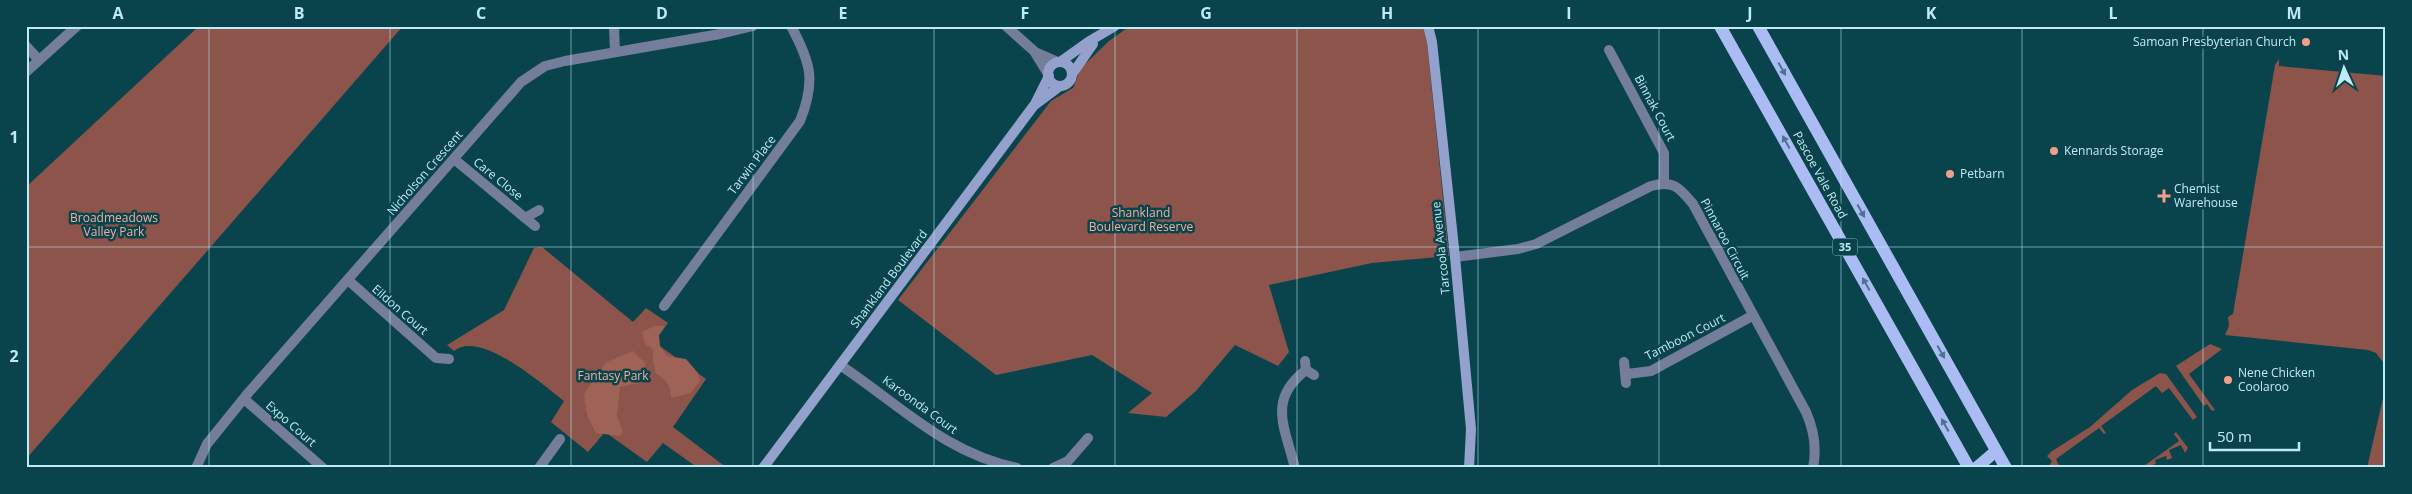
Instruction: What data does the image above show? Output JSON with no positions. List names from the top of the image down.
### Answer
{
  "streets": {
    "main road": ["Pascoe Vale Road", "35"],
    "street": [
      "Binnak Court",
      "Tarwin Place",
      "Nicholson Crescent",
      "Care Close",
      "Pinnaroo Circuit",
      "Tarcoola Avenue",
      "Shankland Boulevard",
      "Eildon Court",
      "Tamboon Court",
      "Karoonda Court",
      "Expo Court"
    ]
  },
  "crossings": [
    ["Binnak Court", "Pinnaroo Circuit"],
    ["Nicholson Crescent", "Care Close"],
    ["Nicholson Crescent", "Eildon Court"],
    ["Nicholson Crescent", "Expo Court"],
    ["Pinnaroo Circuit", "Tamboon Court"],
    ["Shankland Boulevard", "Karoonda Court"]
  ],
  "parks": ["Shankland Boulevard Reserve", "Broadmeadows Valley Park", "Fantasy Park"],
  "places": {
    "other": [
      "Samoan Presbyterian Church",
      "Kennards Storage",
      "Petbarn",
      "Nene Chicken Coolaroo"
    ],
    "health": ["Chemist Warehouse"]
  },
  "scale_bar": "50 m",
  "north": "top",
  "grid": {
    "columns": [
      "A",
      "B",
      "C",
      "D",
      "E",
      "F",
      "G",
      "H",
      "I",
      "J",
      "K",
      "L",
      "M"
    ],
    "rows": ["1", "2"]
  }
}
